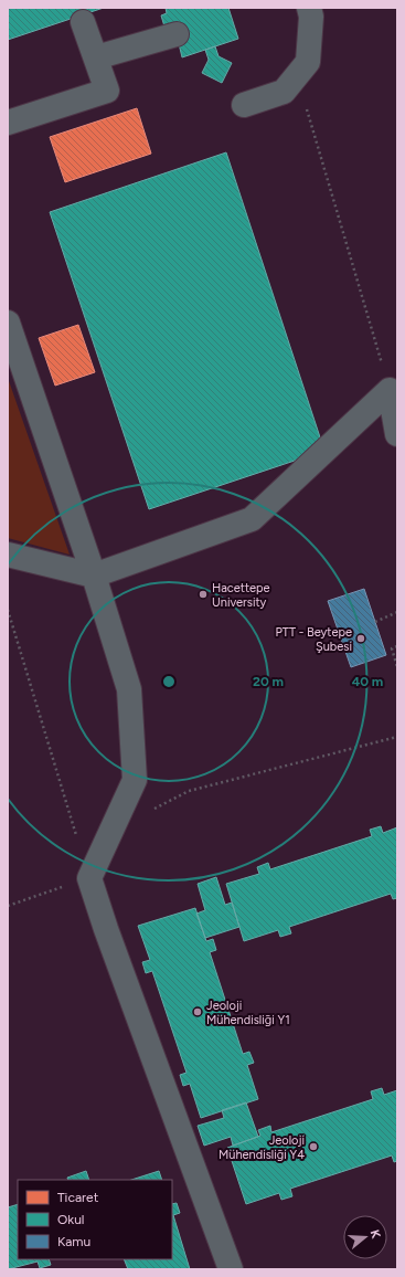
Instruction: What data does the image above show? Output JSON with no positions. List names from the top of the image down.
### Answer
{
  "places": [
    "Hacettepe University",
    "PTT - Beytepe Şubesi",
    "Jeoloji Mühendisliği Y1",
    "Jeoloji Mühendisliği Y4"
  ],
  "legend": ["Ticaret", "Okul", "Kamu"],
  "north": "right",
  "rings": ["20 m", "40 m"]
}
